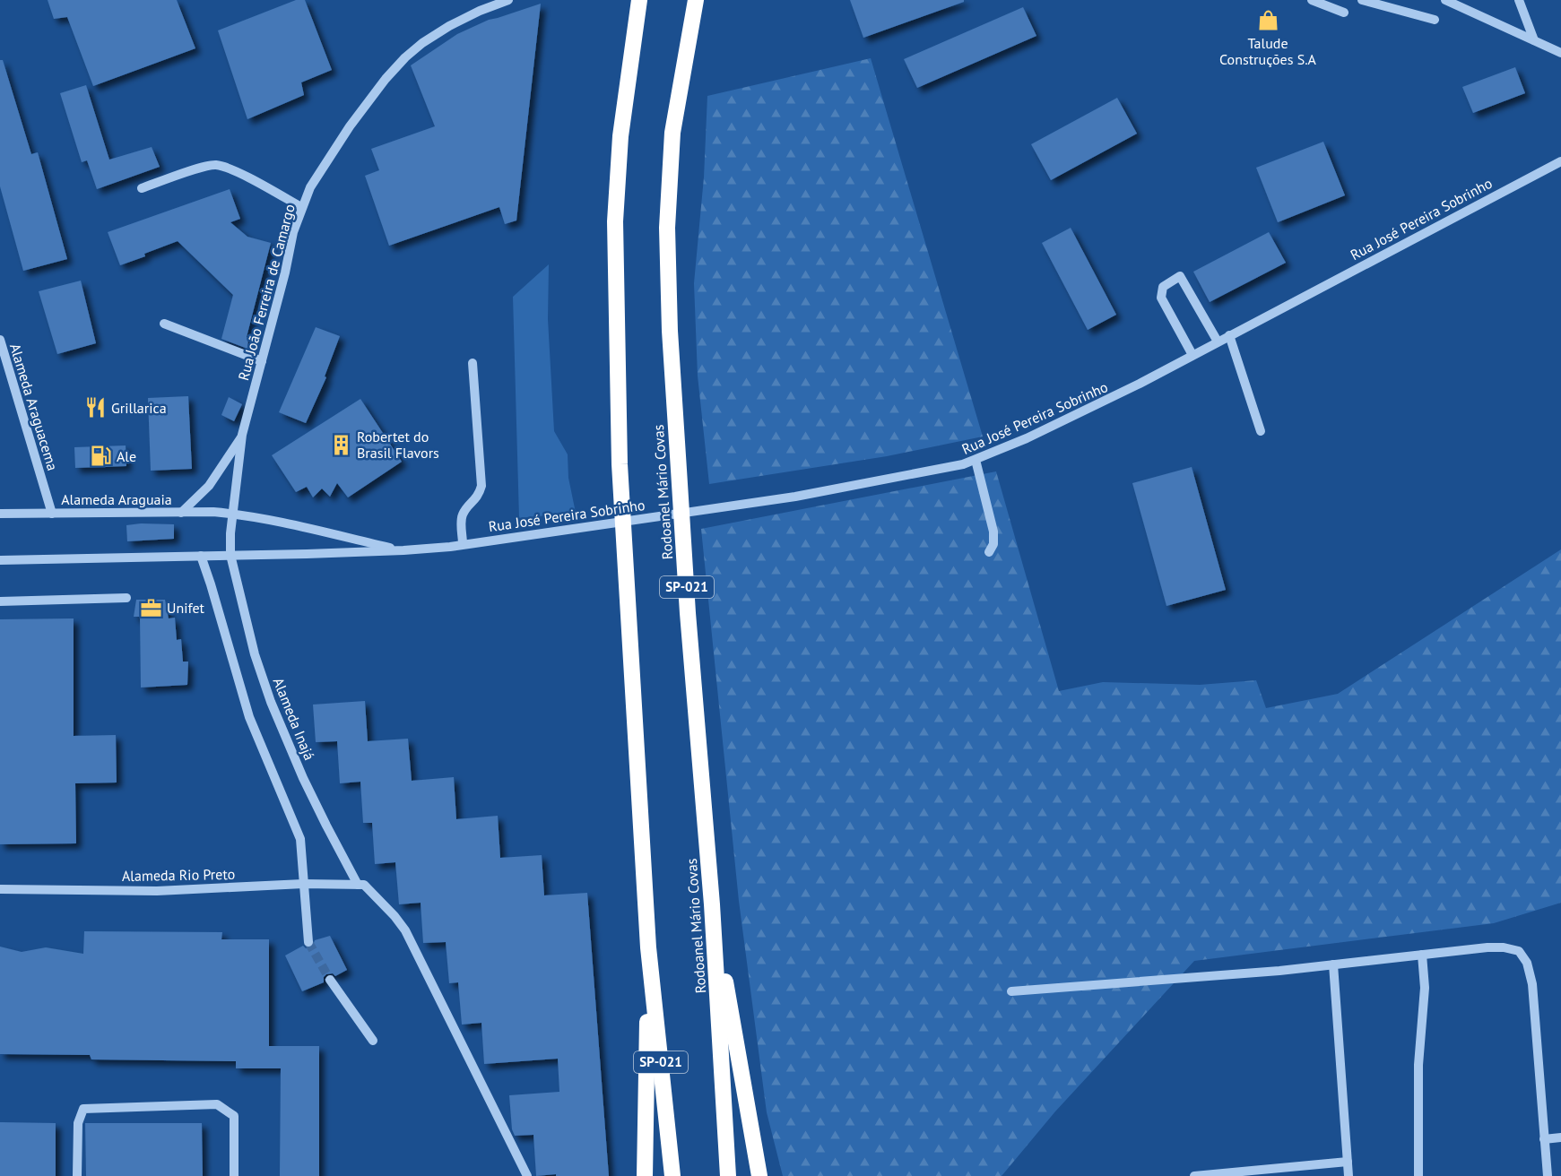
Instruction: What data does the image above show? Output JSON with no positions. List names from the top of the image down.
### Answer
{
  "streets": {
    "highway": ["Rodoanel Mário Covas", "SP-021"],
    "street": [
      "Rua José Pereira Sobrinho",
      "Rua João Ferreira de Camargo",
      "Alameda Araguacema",
      "Alameda Araguaia",
      "Alameda Inajá",
      "Alameda Rio Preto"
    ]
  },
  "crossings": [
    ["Rua José Pereira Sobrinho", "Rua João Ferreira de Camargo"],
    ["Rua José Pereira Sobrinho", "Alameda Araguaia"],
    ["Rua José Pereira Sobrinho", "Alameda Inajá"],
    ["Rua João Ferreira de Camargo", "Alameda Araguaia"],
    ["Rua João Ferreira de Camargo", "Alameda Inajá"],
    ["Alameda Araguacema", "Alameda Araguaia"],
    ["Alameda Inajá", "Alameda Rio Preto"]
  ],
  "places": {
    "shop": ["Talude Construções S.A"],
    "restaurant": ["Grillarica"],
    "building": ["Robertet do Brasil Flavors"],
    "fuel station": ["Ale"],
    "office": ["Unifet"]
  }
}
